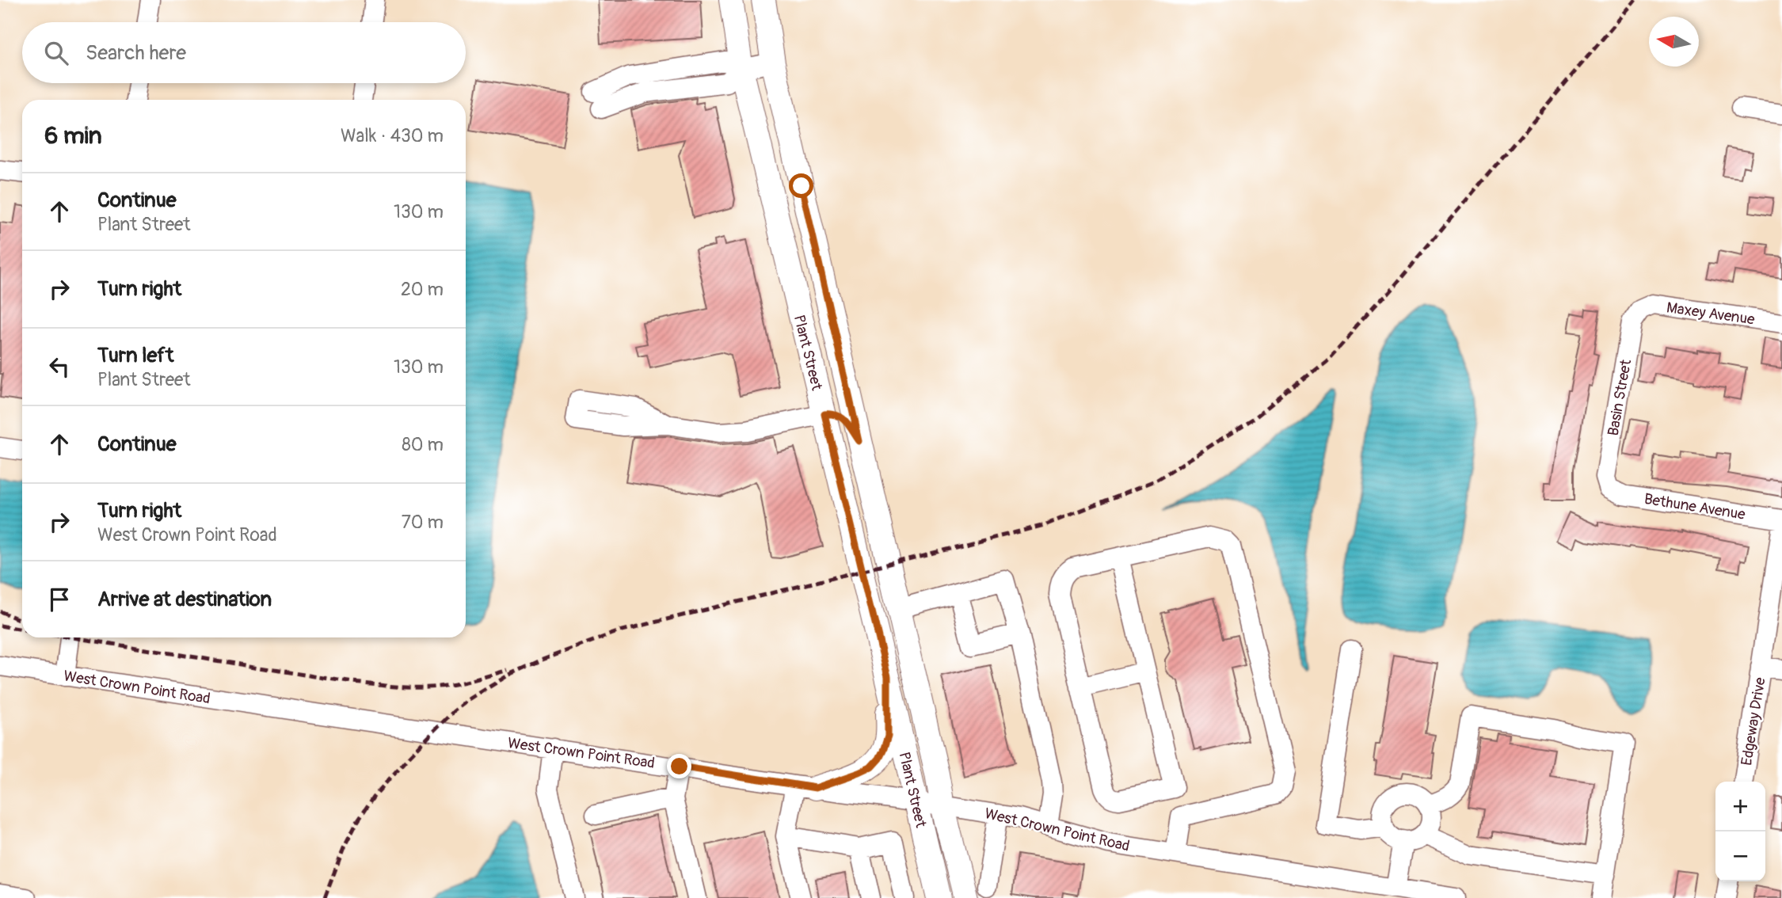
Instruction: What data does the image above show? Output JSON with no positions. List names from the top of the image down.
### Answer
{
  "streets": {
    "main road": ["Plant Street"],
    "street": [
      "Maxey Avenue",
      "Basin Street",
      "Bethune Avenue",
      "West Crown Point Road",
      "Edgeway Drive"
    ]
  },
  "crossings": [
    ["Maxey Avenue", "Basin Street"],
    ["Plant Street", "West Crown Point Road"],
    ["Basin Street", "Bethune Avenue"]
  ],
  "north": "left",
  "page": {
    "search": "Search here",
    "heading": ["6 min", "Walk · 430 m"],
    "list": [
      ["Continue", "Plant Street", "130 m"],
      ["Turn right", "20 m"],
      ["Turn left", "Plant Street", "130 m"],
      ["Continue", "80 m"],
      ["Turn right", "West Crown Point Road", "70 m"],
      "Arrive at destination"
    ],
    "map_buttons": ["+", "−"]
  }
}
